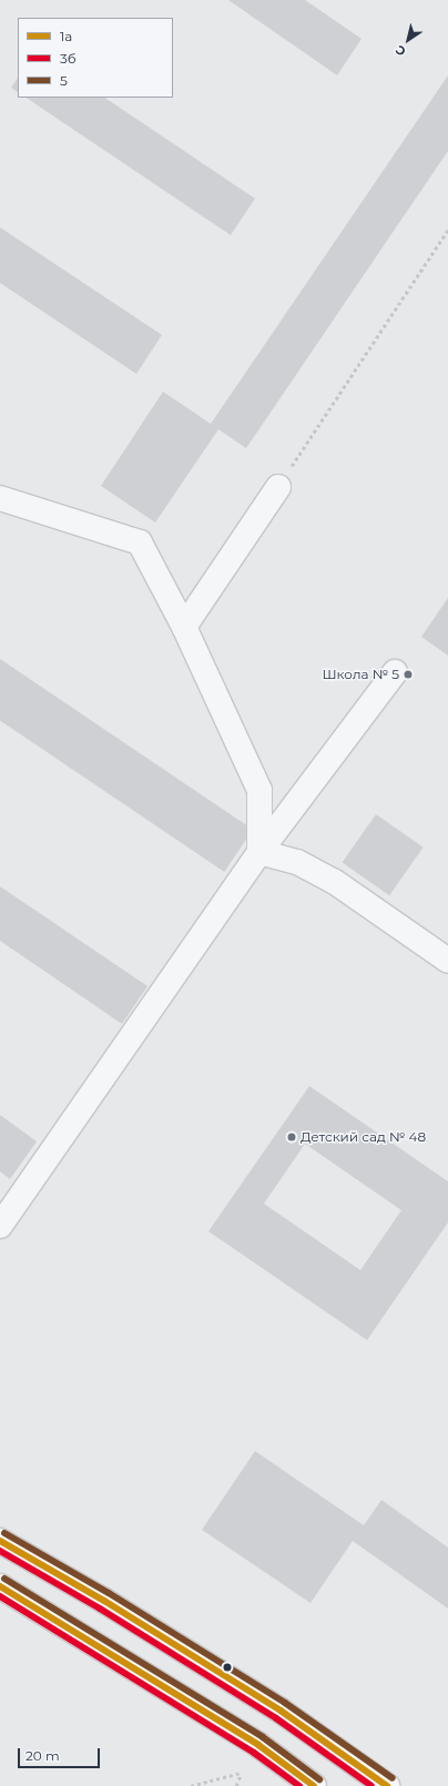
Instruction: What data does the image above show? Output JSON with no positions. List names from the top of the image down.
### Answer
{
  "places": ["Школа № 5", "Детский сад № 48"],
  "lines": ["transit line 5", "transit line 1а", "transit line 3б"],
  "legend": ["1а", "3б", "5"],
  "scale_bar": "20 m",
  "north": "bottom left"
}
